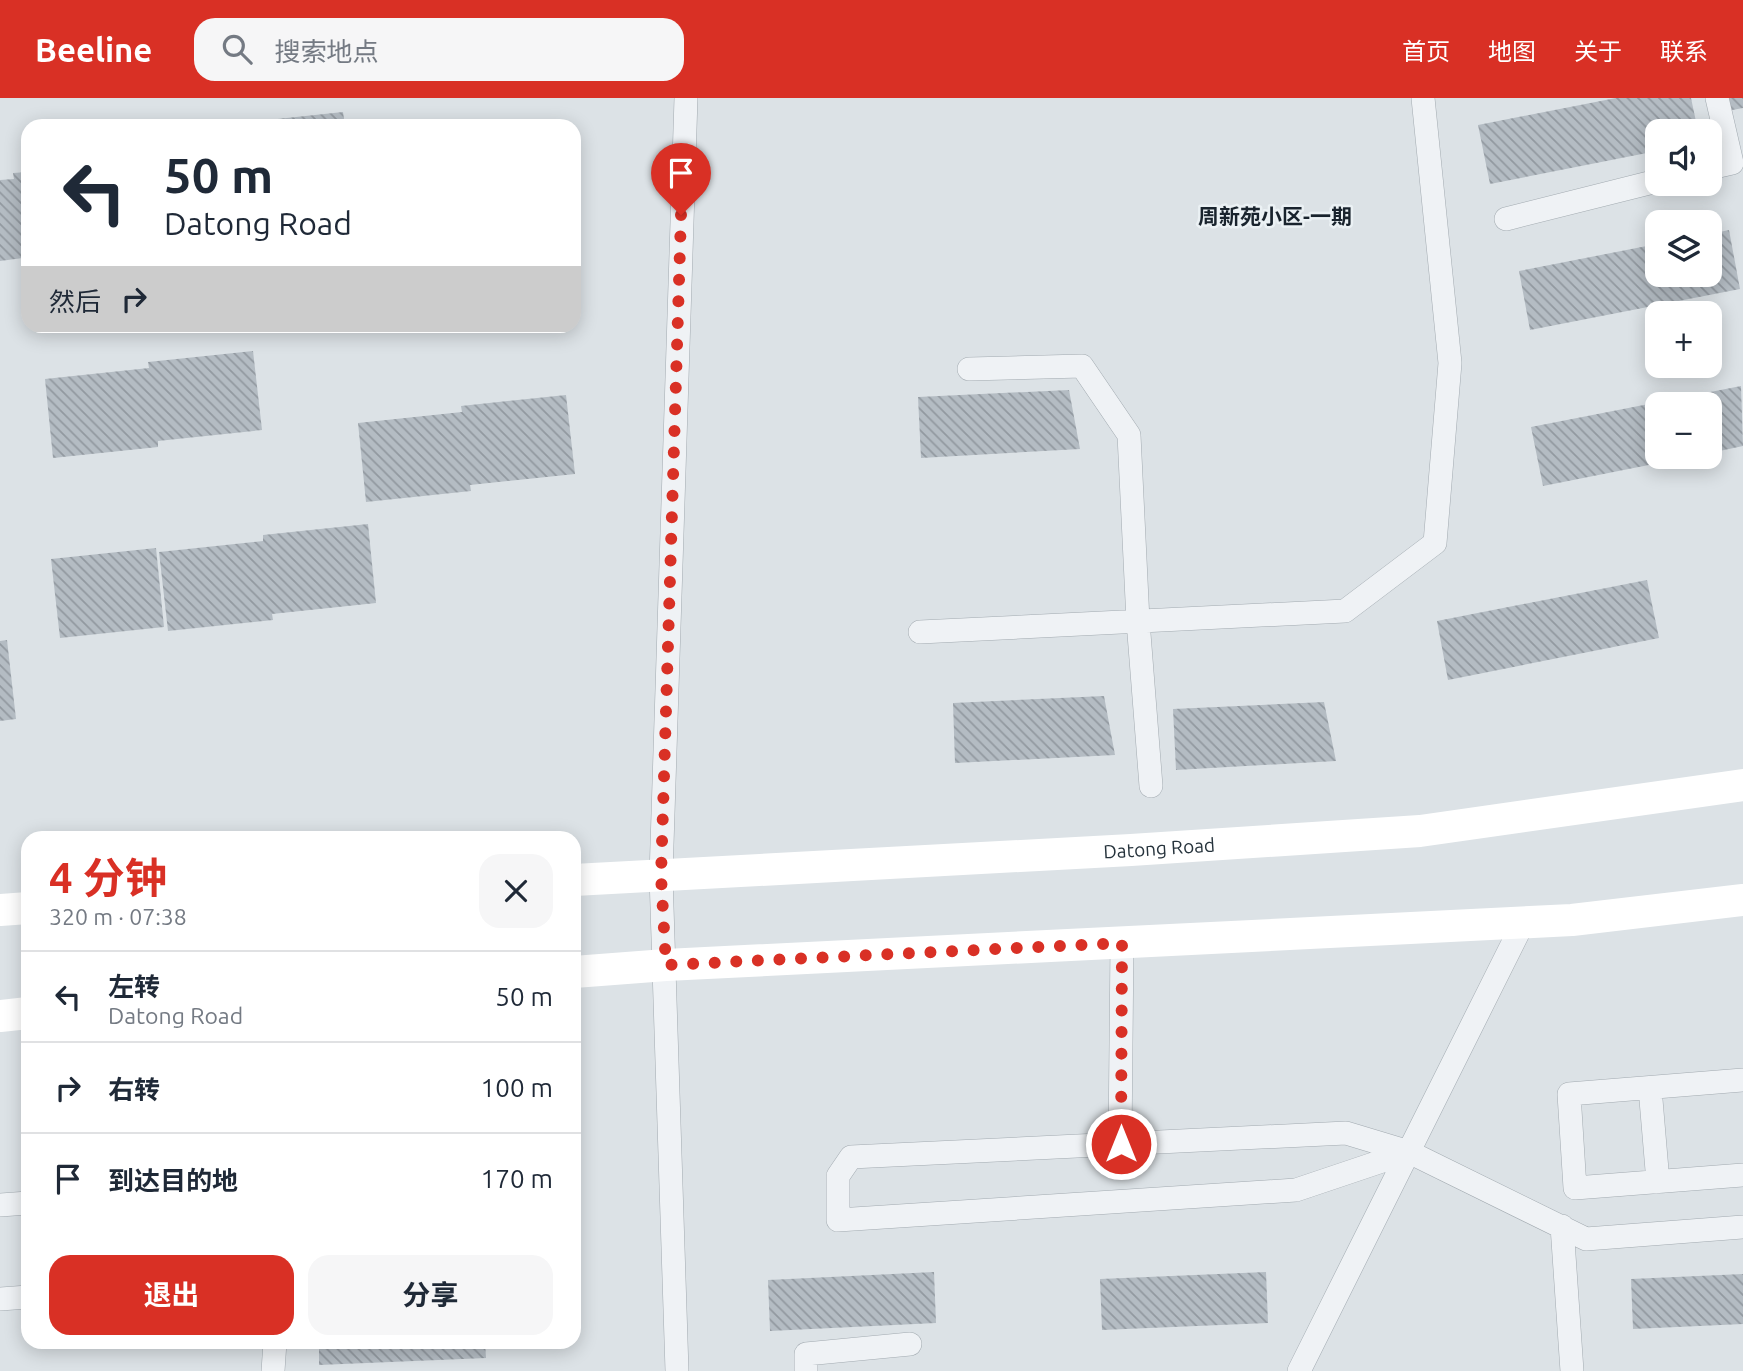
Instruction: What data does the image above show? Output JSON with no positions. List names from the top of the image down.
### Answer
{
  "streets": {
    "street": ["Datong Road"]
  },
  "districts": ["周新苑小区-一期"],
  "page": {
    "header": "Beeline",
    "search": "搜索地点",
    "nav": [
      "首页",
      "地图",
      "关于",
      "联系"
    ],
    "map_buttons": ["+", "−"],
    "turn": ["50 m", "Datong Road"],
    "then": "然后",
    "heading": ["4 分钟", "320 m · 07:38"],
    "list": [
      {
        "name": "左转",
        "note": "Datong Road",
        "value": "50 m"
      },
      {
        "name": "右转",
        "value": "100 m"
      },
      {
        "name": "到达目的地",
        "value": "170 m"
      }
    ],
    "buttons": ["退出", "分享"]
  }
}
